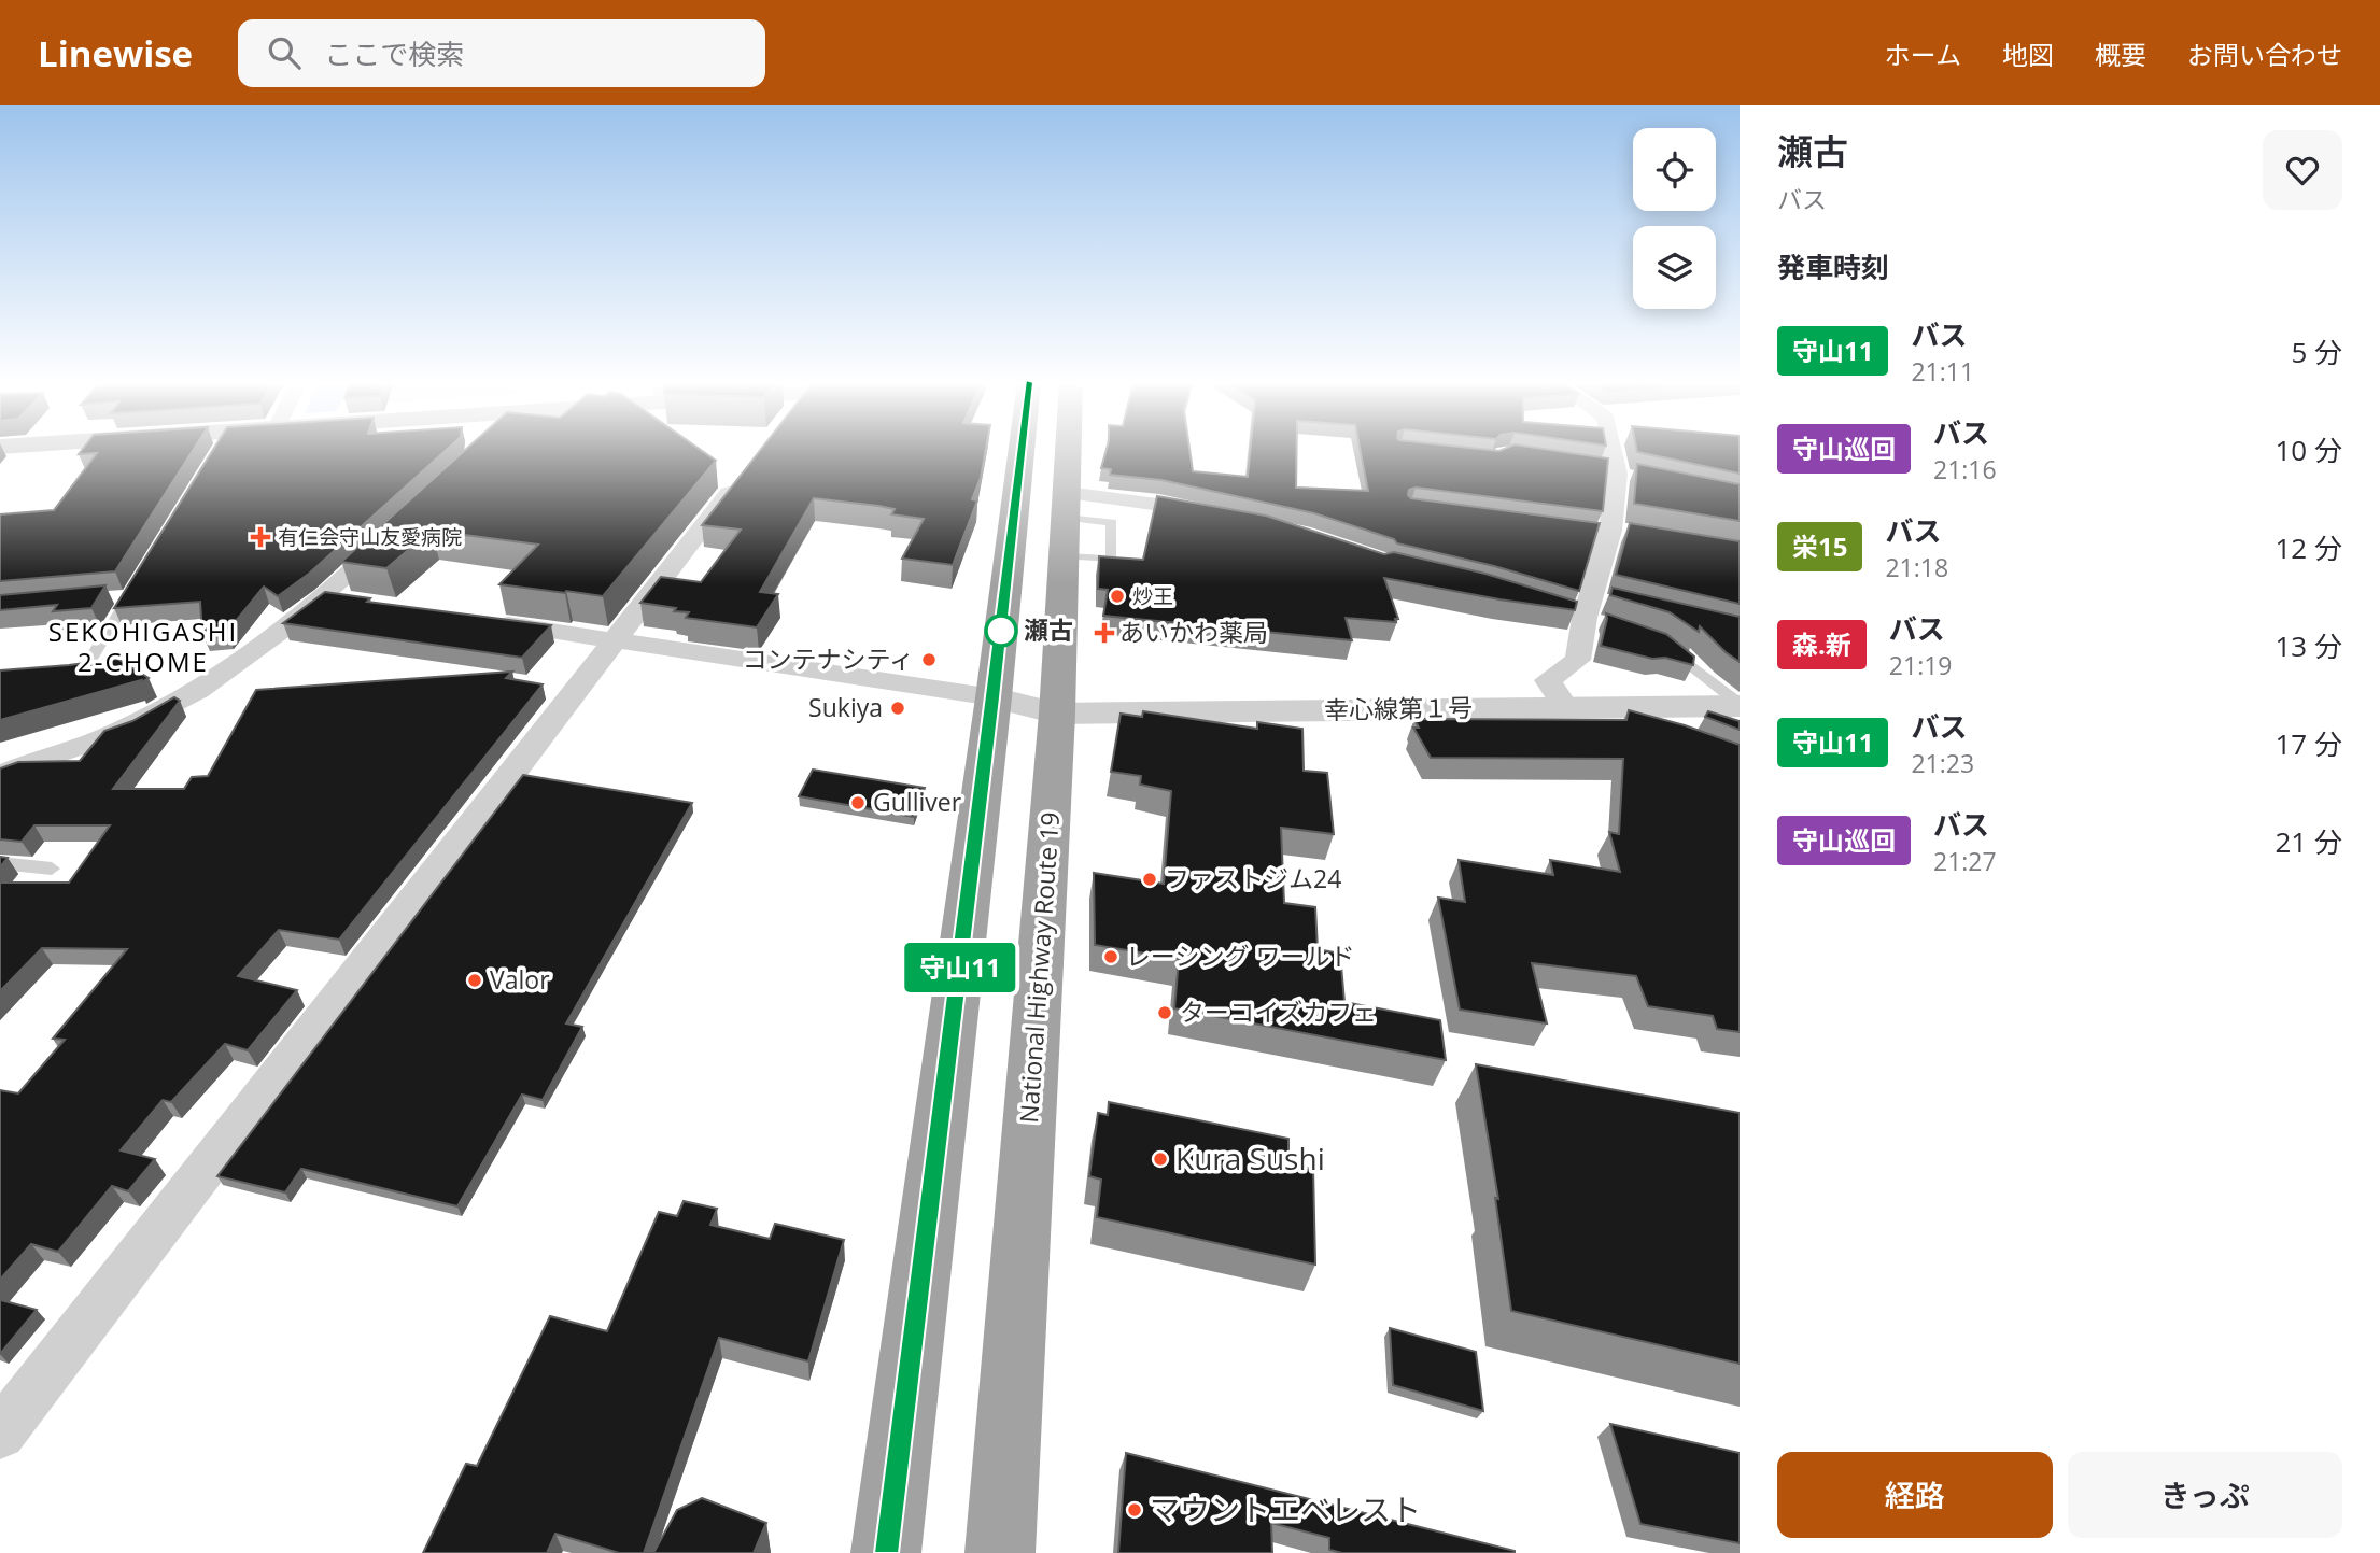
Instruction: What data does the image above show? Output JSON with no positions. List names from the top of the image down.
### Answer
{
  "streets": {
    "highway": ["National Highway Route 19"],
    "street": ["幸心線第１号"]
  },
  "crossings": [
    ["幸心線第１号", "National Highway Route 19"]
  ],
  "districts": ["SEKOHIGASHI 2-CHOME"],
  "places": {
    "health": ["有仁会守山友愛病院", "あいかわ薬局"],
    "other": [
      "炒王",
      "瀬古",
      "コンテナシティ",
      "Sukiya",
      "Gulliver",
      "ファストジム24",
      "レーシング ワールド",
      "Valor",
      "ターコイズカフェ",
      "Kura Sushi",
      "マウントエベレスト"
    ]
  },
  "lines": ["bus line 守山11"],
  "page": {
    "header": "Linewise",
    "search": "ここで検索",
    "nav": [
      "ホーム",
      "地図",
      "概要",
      "お問い合わせ"
    ],
    "on_map": "守山11",
    "heading": [
      ["瀬古", "バス"],
      "発車時刻"
    ],
    "list": [
      {
        "mark": "守山11",
        "name": "バス",
        "note": "21:11",
        "value": "5 分"
      },
      {
        "mark": "守山巡回",
        "name": "バス",
        "note": "21:16",
        "value": "10 分"
      },
      {
        "mark": "栄15",
        "name": "バス",
        "note": "21:18",
        "value": "12 分"
      },
      {
        "mark": "森.新",
        "name": "バス",
        "note": "21:19",
        "value": "13 分"
      },
      {
        "mark": "守山11",
        "name": "バス",
        "note": "21:23",
        "value": "17 分"
      },
      {
        "mark": "守山巡回",
        "name": "バス",
        "note": "21:27",
        "value": "21 分"
      }
    ],
    "buttons": ["経路", "きっぷ"]
  }
}
